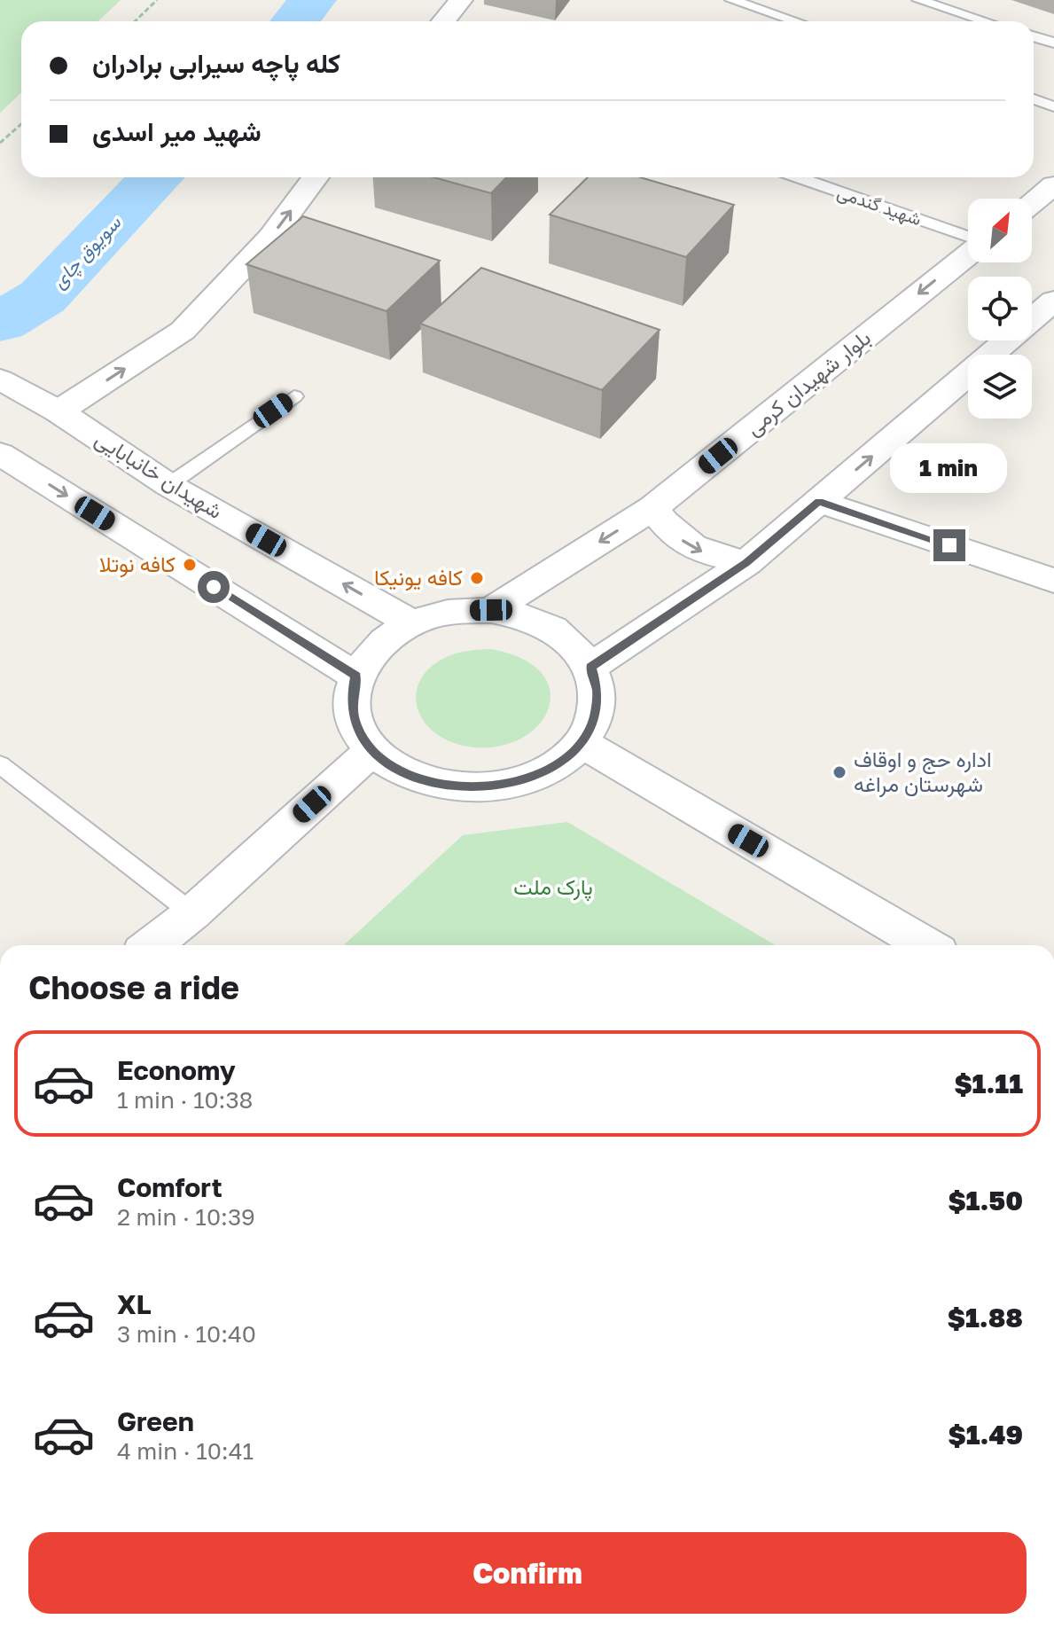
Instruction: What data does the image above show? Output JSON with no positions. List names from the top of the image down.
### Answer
{
  "streets": {
    "main road": ["بلوار شهیدان کرمی", "شهیدان خانبابایی"],
    "lane": ["شهید گندمی"]
  },
  "crossings": [
    ["بلوار شهیدان کرمی", "شهیدان خانبابایی"]
  ],
  "water": ["سویوق چای"],
  "parks": ["پارک ملت"],
  "places": ["کافه نوتلا", "کافه یونیکا", "اداره حج و اوقاف شهرستان مراغه"],
  "north": "top right",
  "page": {
    "banner": ["کله پاچه سیرابی برادران", "شهید میر اسدی"],
    "bubble": "1 min",
    "heading": "Choose a ride",
    "list": [
      {
        "name": "Economy",
        "note": "1 min · 10:38",
        "value": "$1.11"
      },
      {
        "name": "Comfort",
        "note": "2 min · 10:39",
        "value": "$1.50"
      },
      {
        "name": "XL",
        "note": "3 min · 10:40",
        "value": "$1.88"
      },
      {
        "name": "Green",
        "note": "4 min · 10:41",
        "value": "$1.49"
      }
    ],
    "buttons": "Confirm"
  }
}
